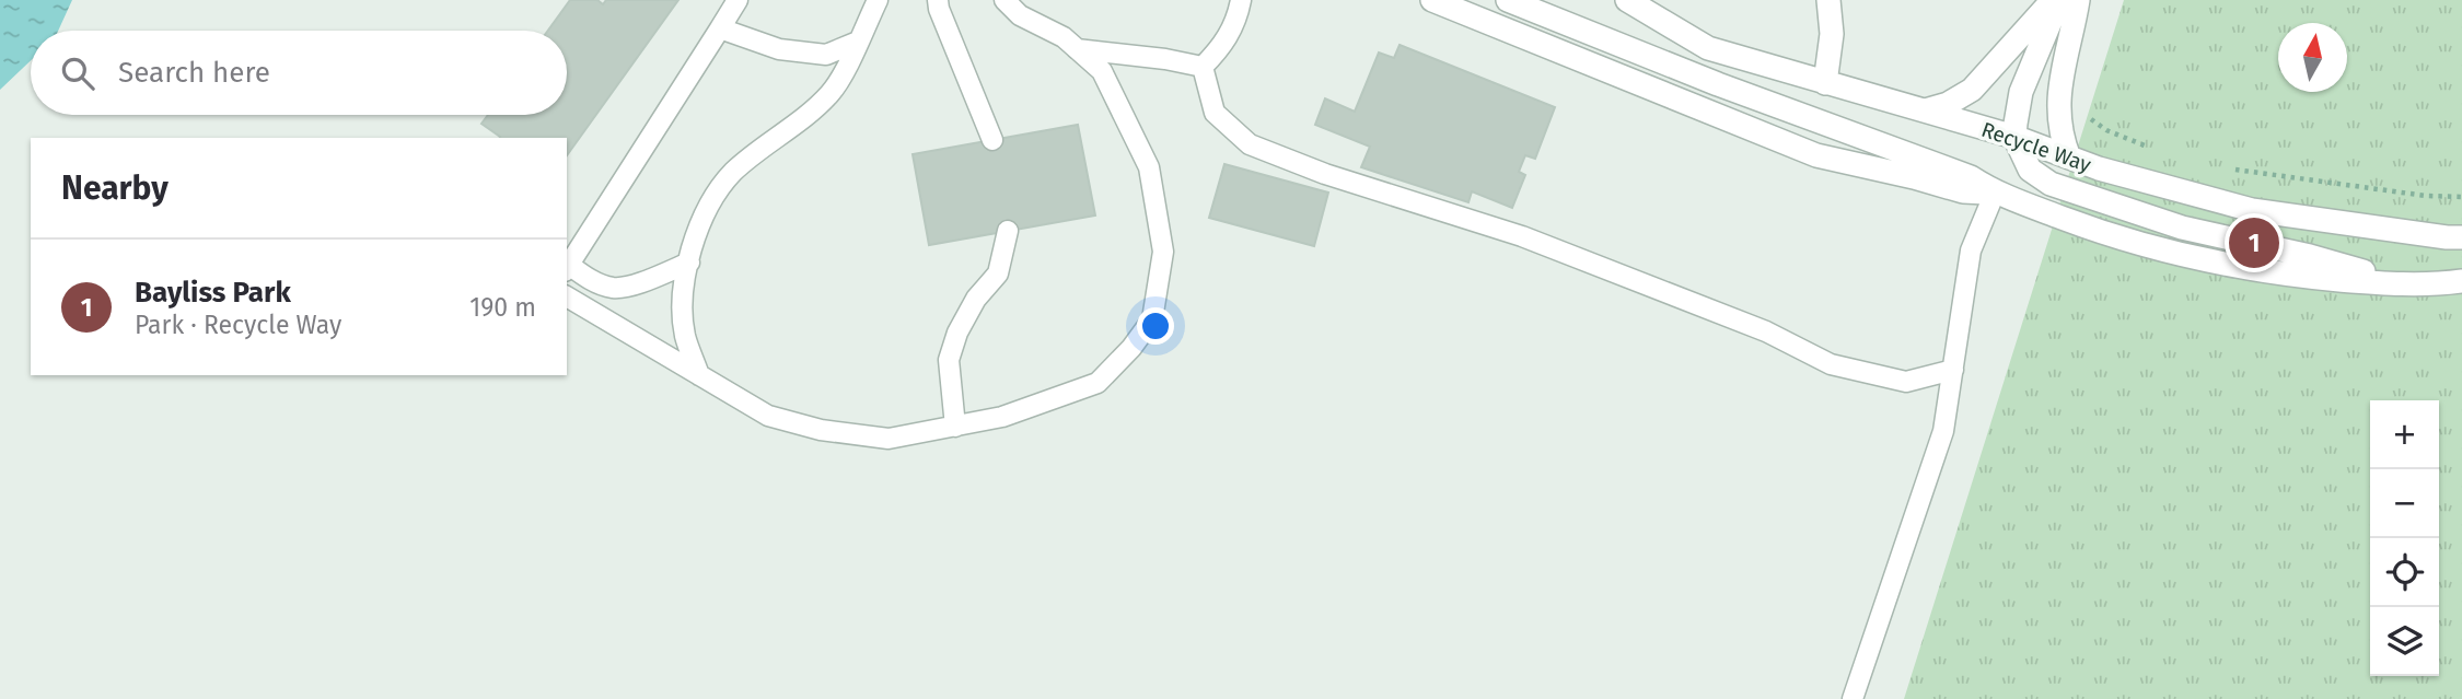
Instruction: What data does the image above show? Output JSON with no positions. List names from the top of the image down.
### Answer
{
  "streets": {
    "street": ["Recycle Way"]
  },
  "north": "top",
  "page": {
    "search": "Search here",
    "heading": "Nearby",
    "pins": "1",
    "list": [
      {
        "mark": "1",
        "name": "Bayliss Park",
        "note": "Park · Recycle Way",
        "value": "190 m"
      }
    ],
    "map_buttons": ["+", "−"]
  }
}
